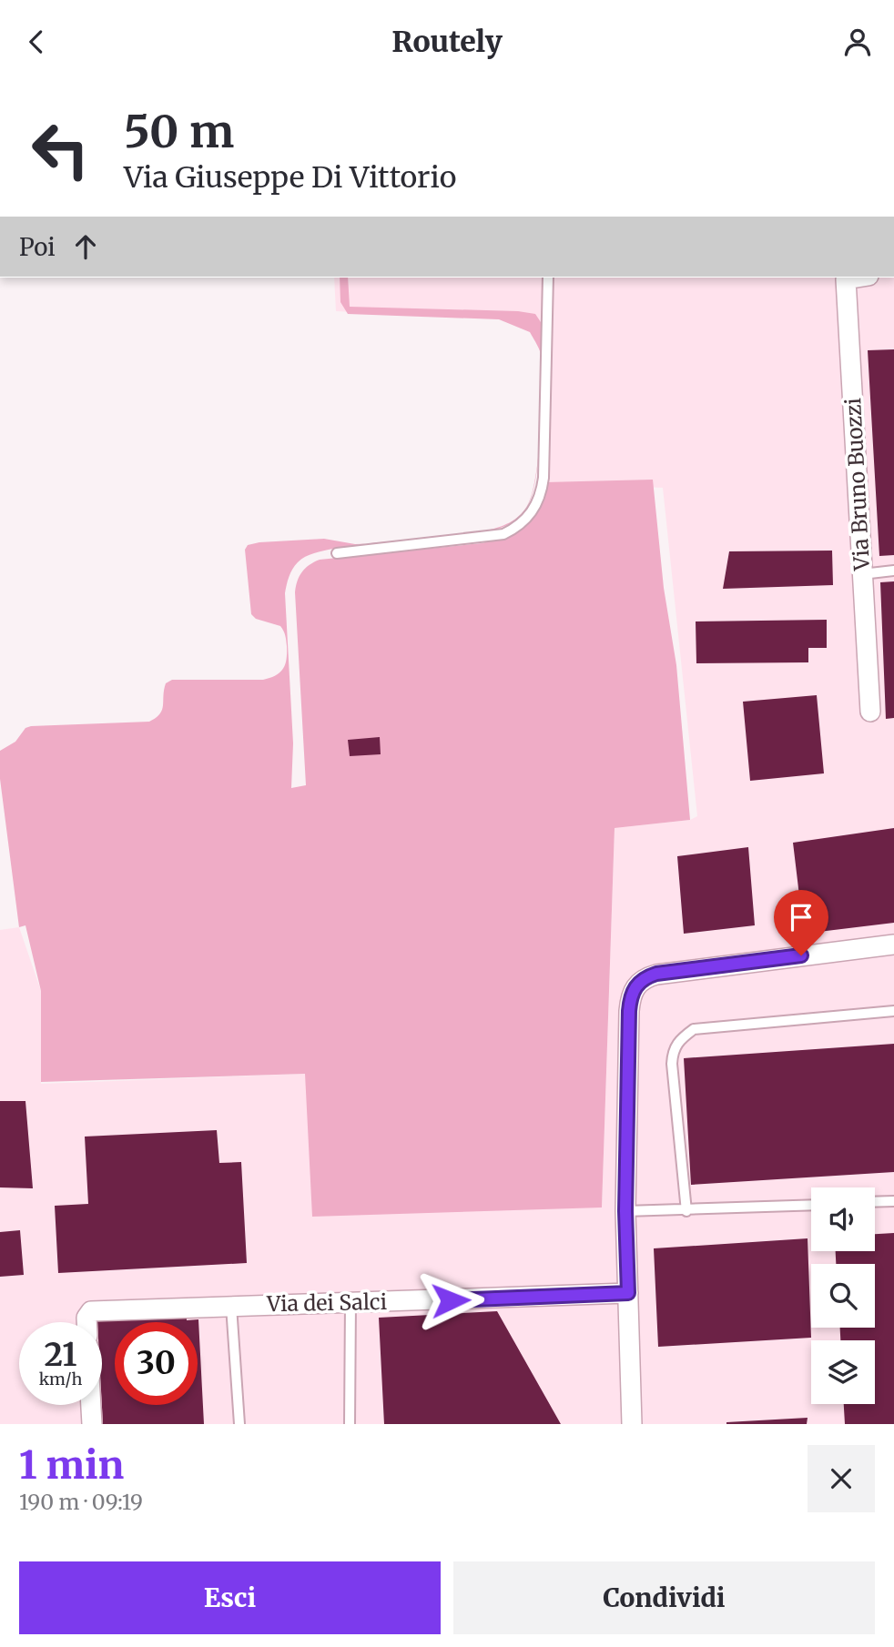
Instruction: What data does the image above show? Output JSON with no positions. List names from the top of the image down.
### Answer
{
  "streets": {
    "street": ["Via Bruno Buozzi", "Via dei Salci"]
  },
  "page": {
    "header": "Routely",
    "turn": ["50 m", "Via Giuseppe Di Vittorio"],
    "then": "Poi",
    "speed": "21 km/h",
    "limit": "30",
    "heading": ["1 min", "190 m · 09:19"],
    "buttons": ["Esci", "Condividi"]
  }
}
